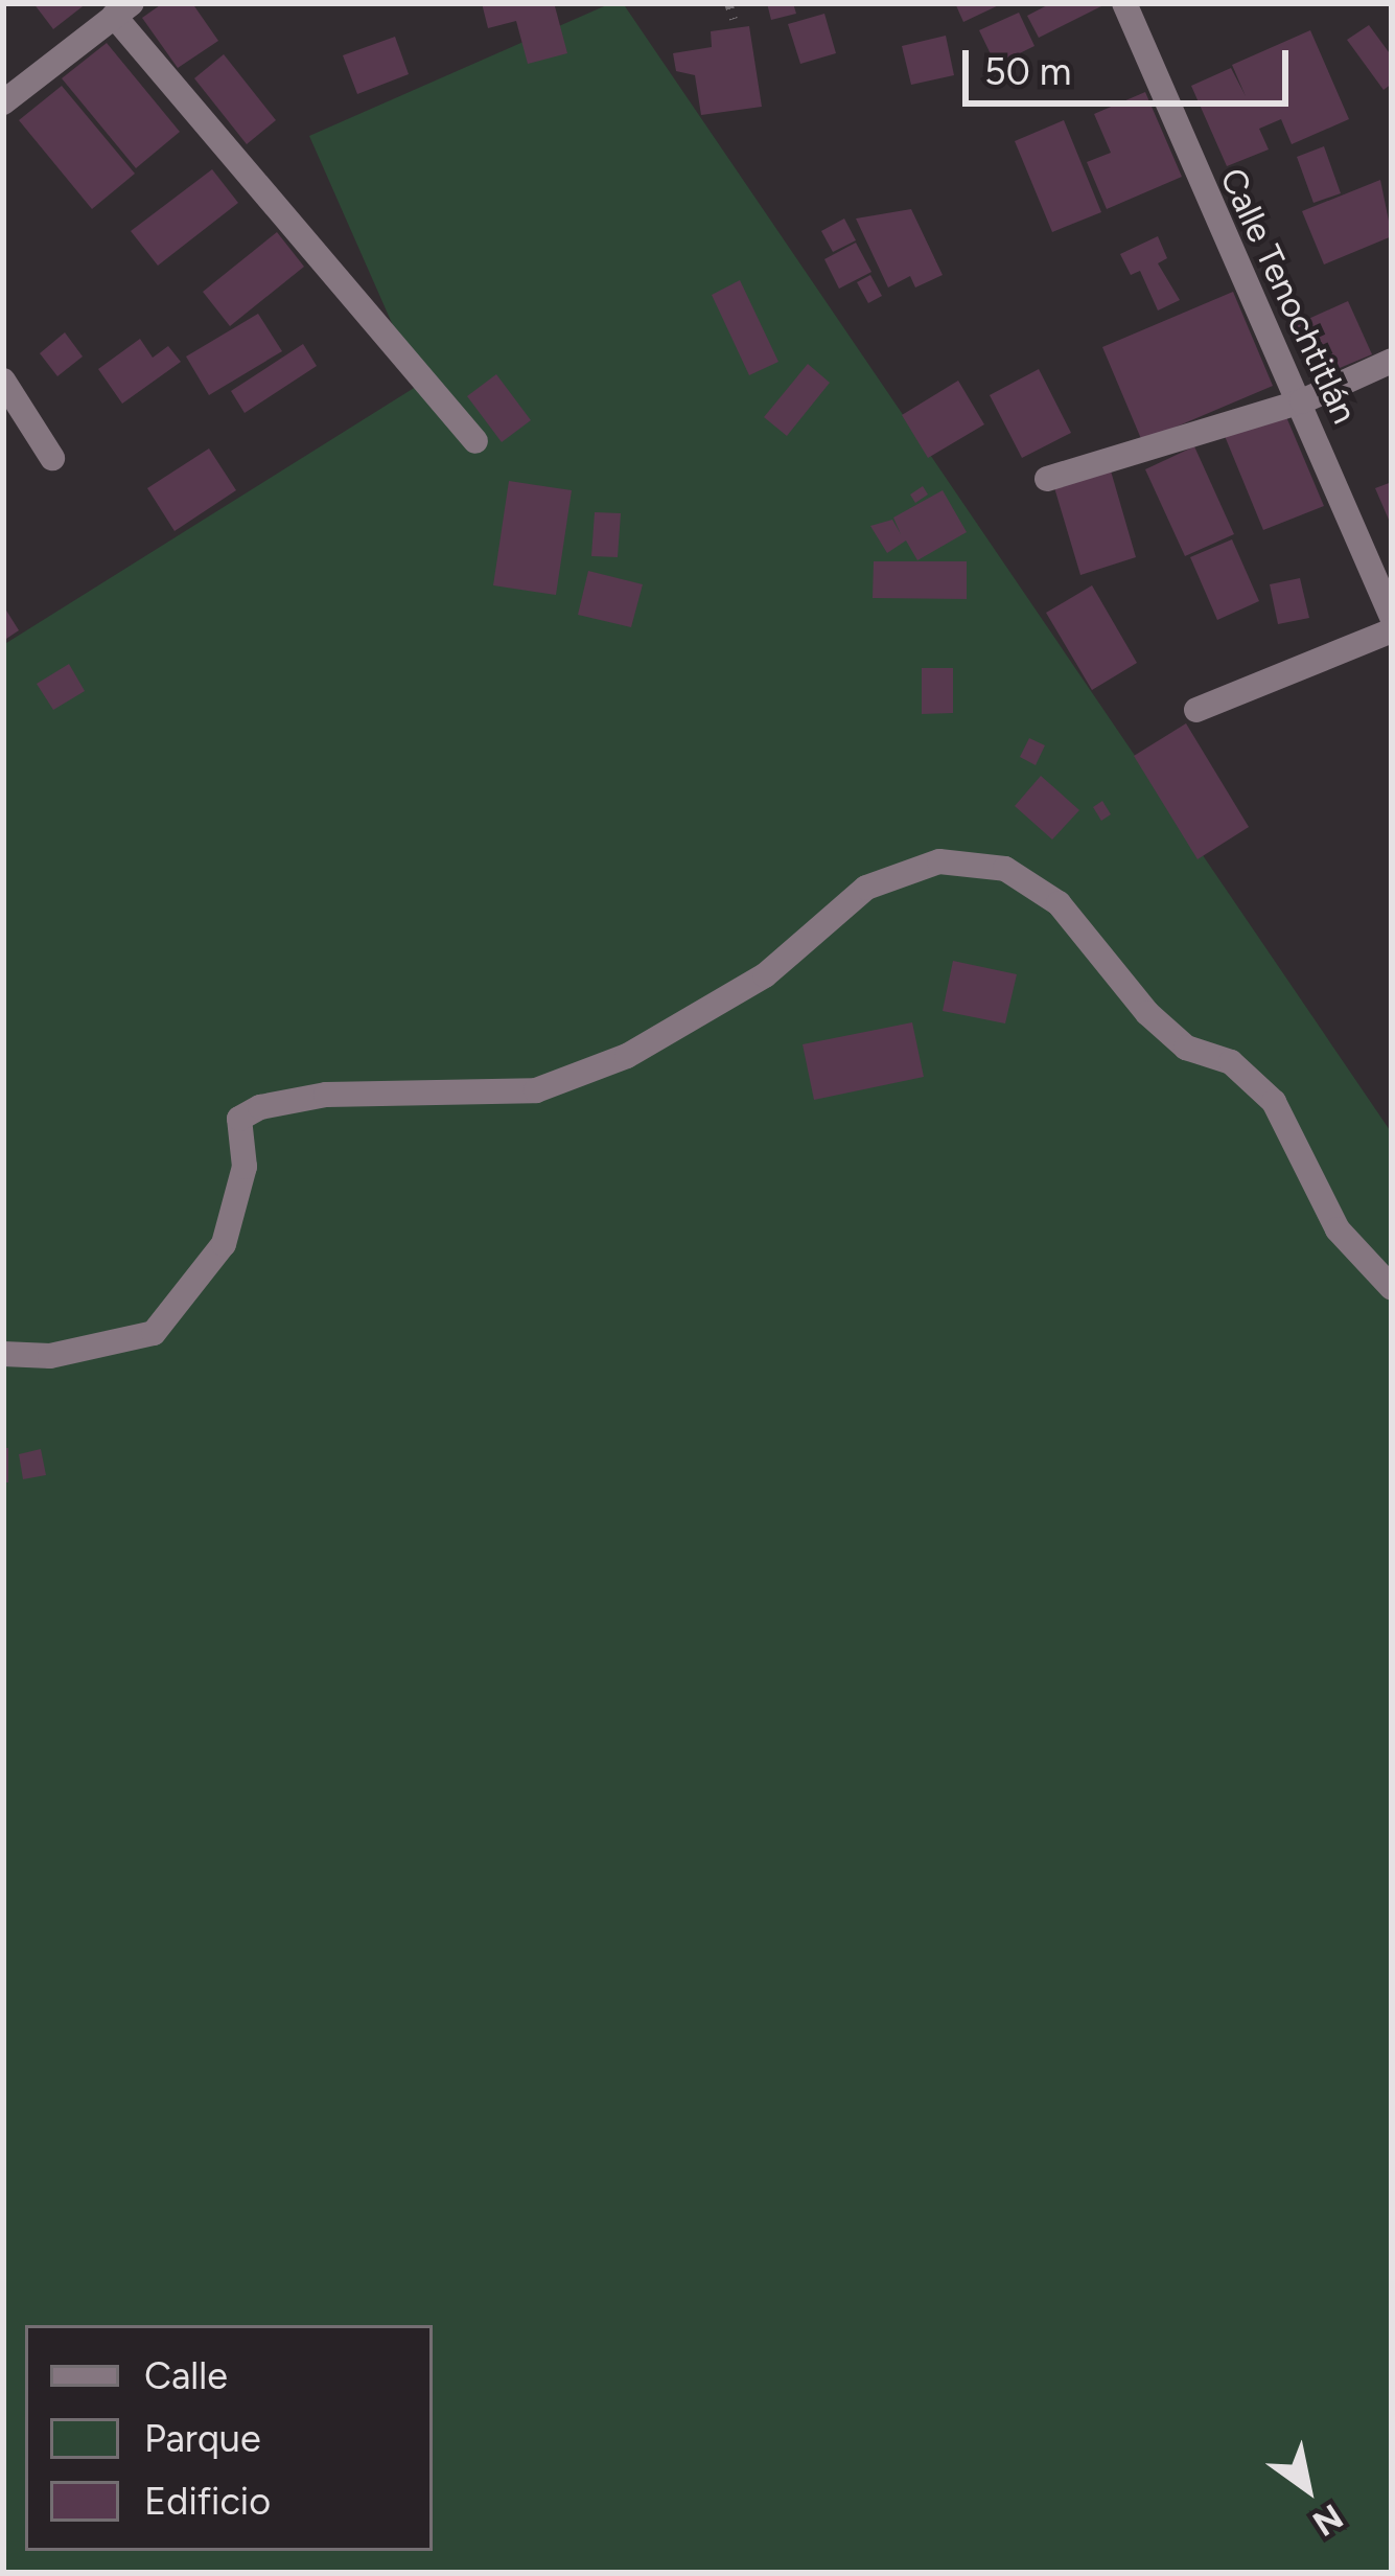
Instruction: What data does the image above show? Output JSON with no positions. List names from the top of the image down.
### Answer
{
  "streets": {
    "street": ["Calle Tenochtitlán"]
  },
  "legend": ["Calle", "Parque", "Edificio"],
  "scale_bar": "50 m",
  "north": "bottom right"
}
